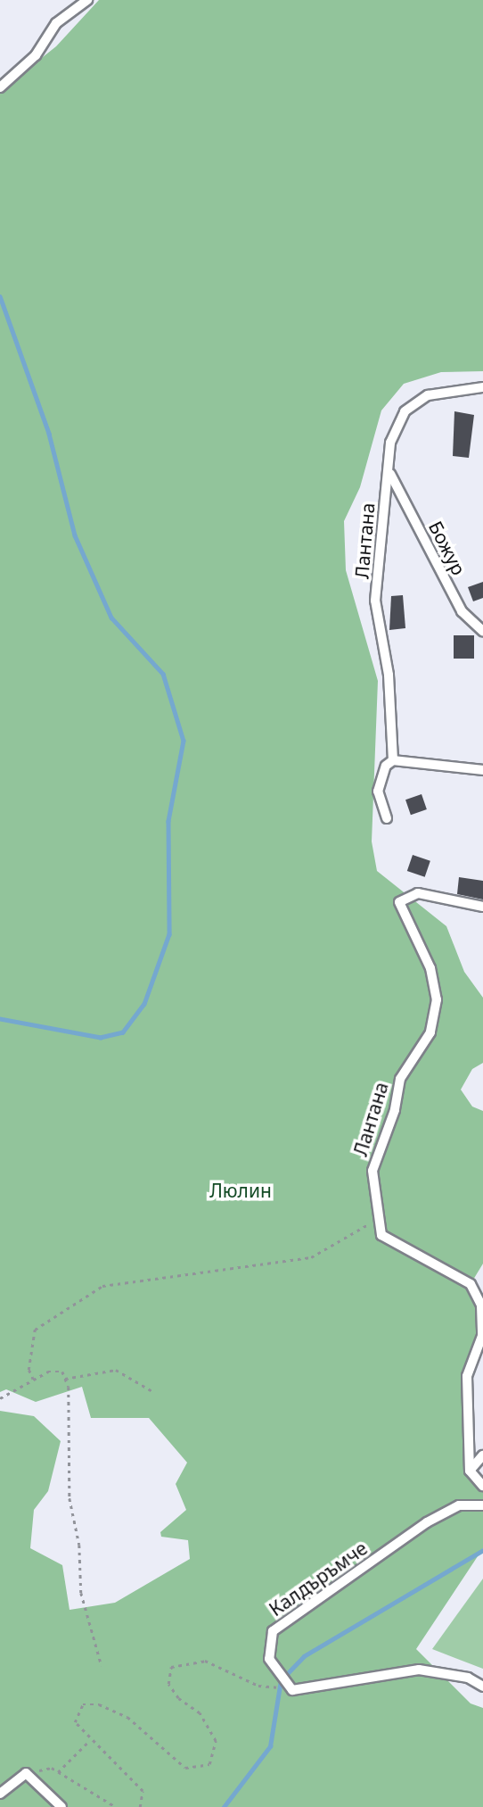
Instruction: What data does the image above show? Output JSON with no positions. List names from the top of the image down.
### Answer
{
  "streets": {
    "street": ["Лантана", "Божур", "Калдъръмче"]
  },
  "crossings": [
    ["Лантана", "Божур"]
  ],
  "parks": ["Люлин"]
}
